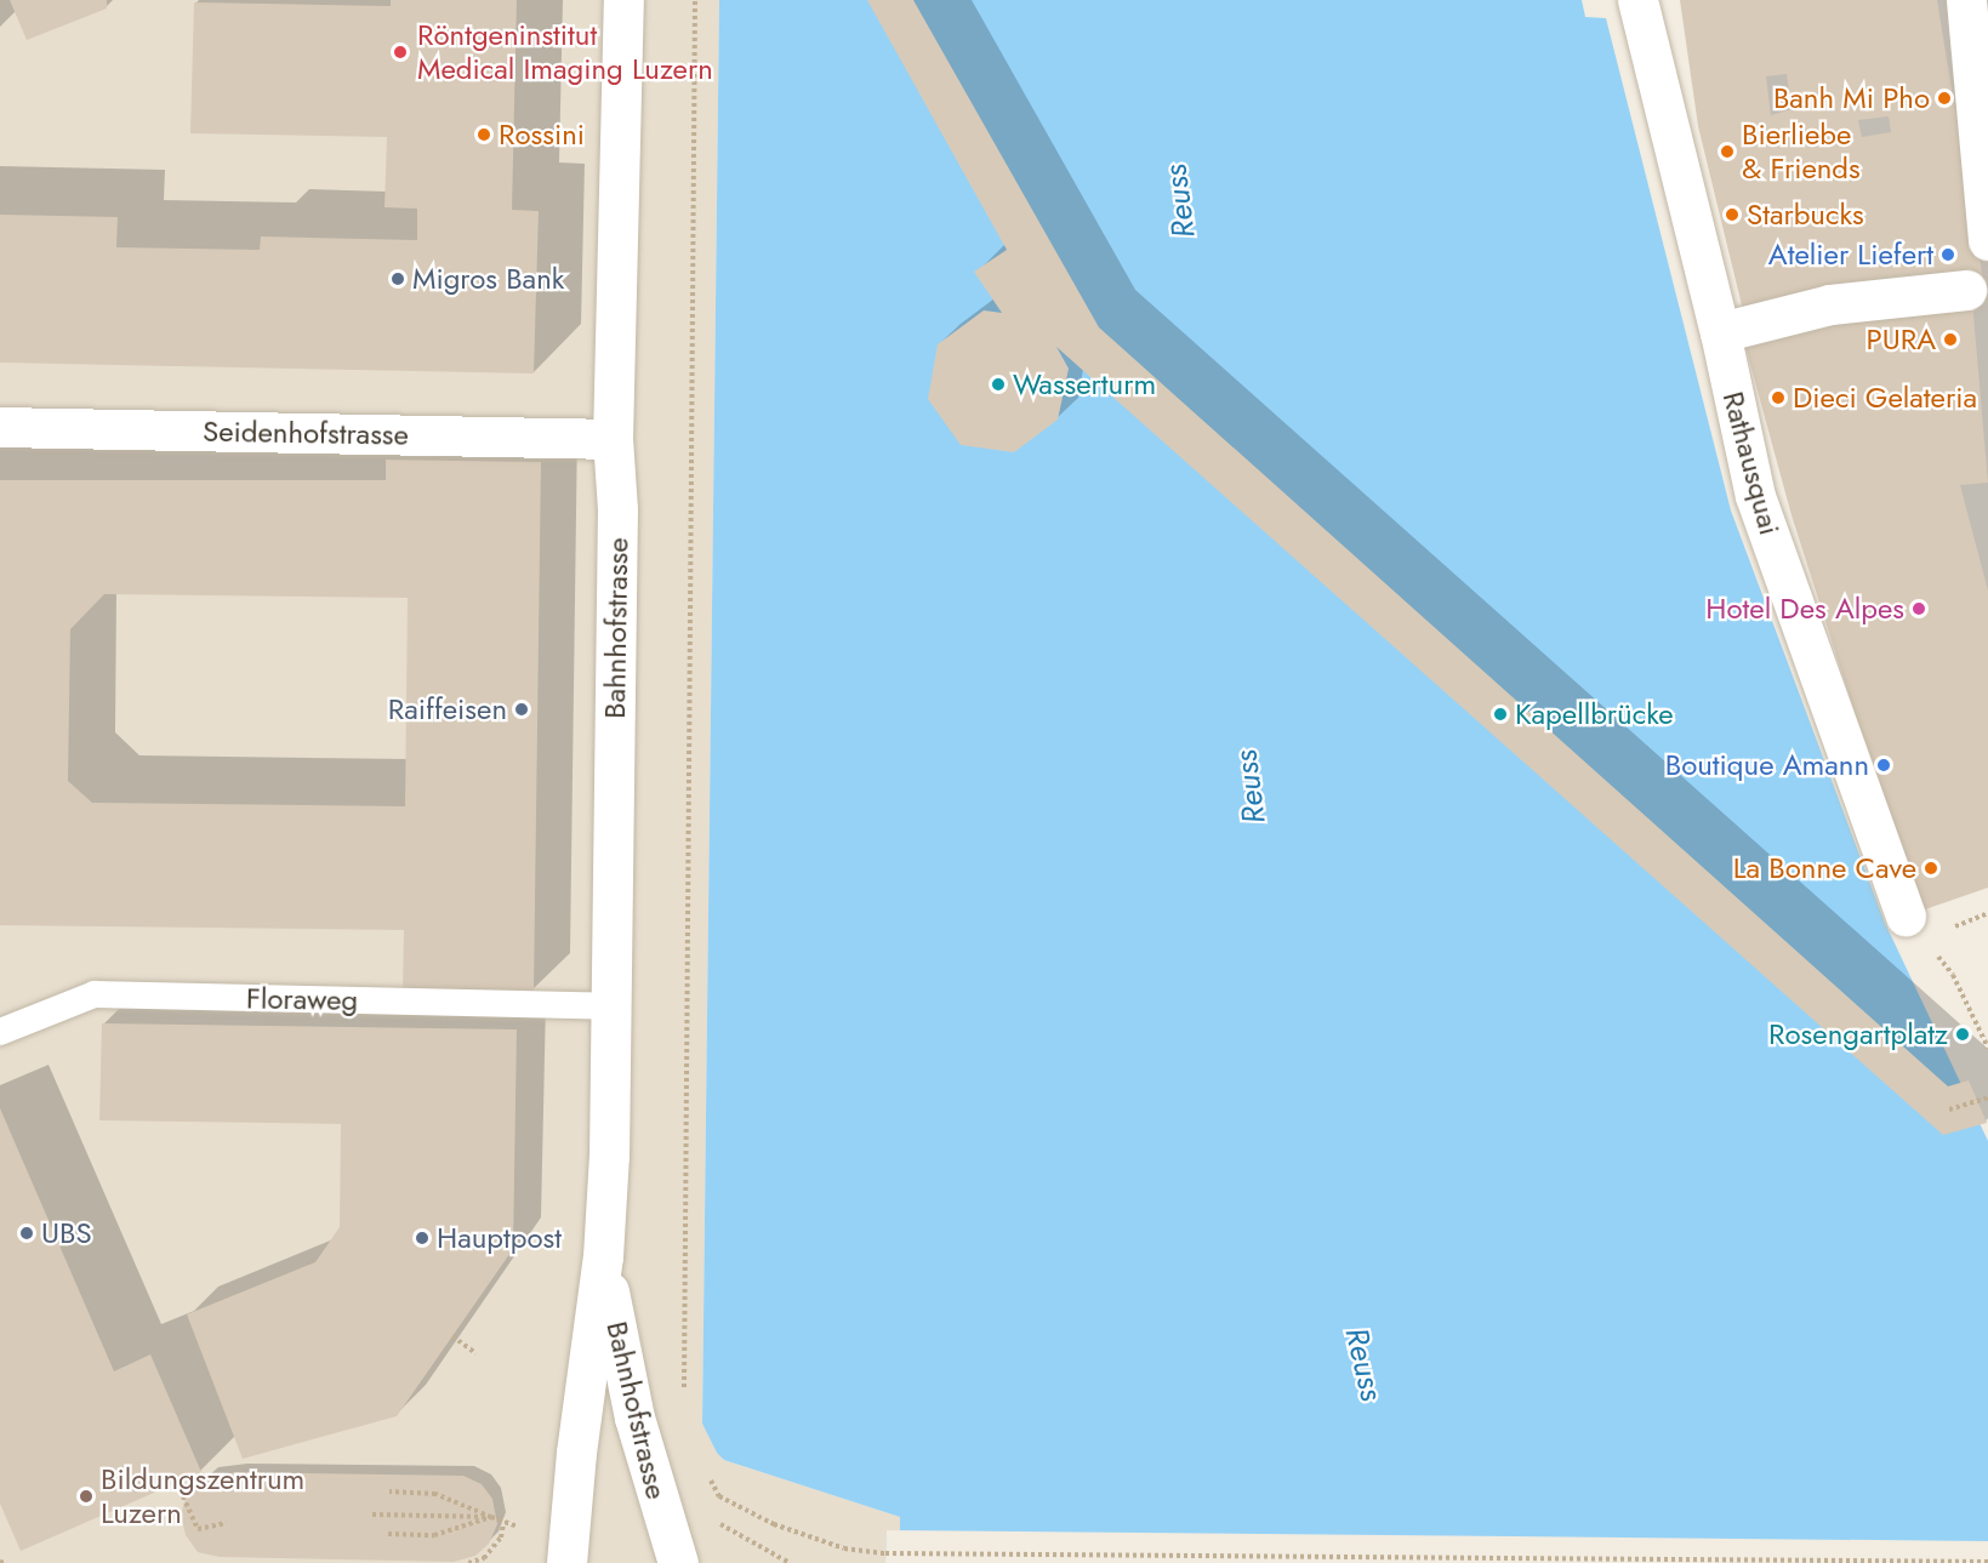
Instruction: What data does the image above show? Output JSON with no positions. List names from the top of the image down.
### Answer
{
  "streets": {
    "street": ["Seidenhofstrasse", "Rathausquai", "Bahnhofstrasse"],
    "lane": ["Floraweg"]
  },
  "crossings": [
    ["Seidenhofstrasse", "Bahnhofstrasse"],
    ["Bahnhofstrasse", "Floraweg"]
  ],
  "water": ["Reuss"],
  "places": [
    "Röntgeninstitut Medical Imaging Luzern",
    "Banh Mi Pho",
    "Rossini",
    "Bierliebe & Friends",
    "Starbucks",
    "Atelier Liefert",
    "Migros Bank",
    "PURA",
    "Wasserturm",
    "Dieci Gelateria",
    "Hotel Des Alpes",
    "Raiffeisen",
    "Kapellbrücke",
    "Boutique Amann",
    "La Bonne Cave",
    "Rosengartplatz",
    "UBS",
    "Hauptpost",
    "Bildungszentrum Luzern"
  ]
}
